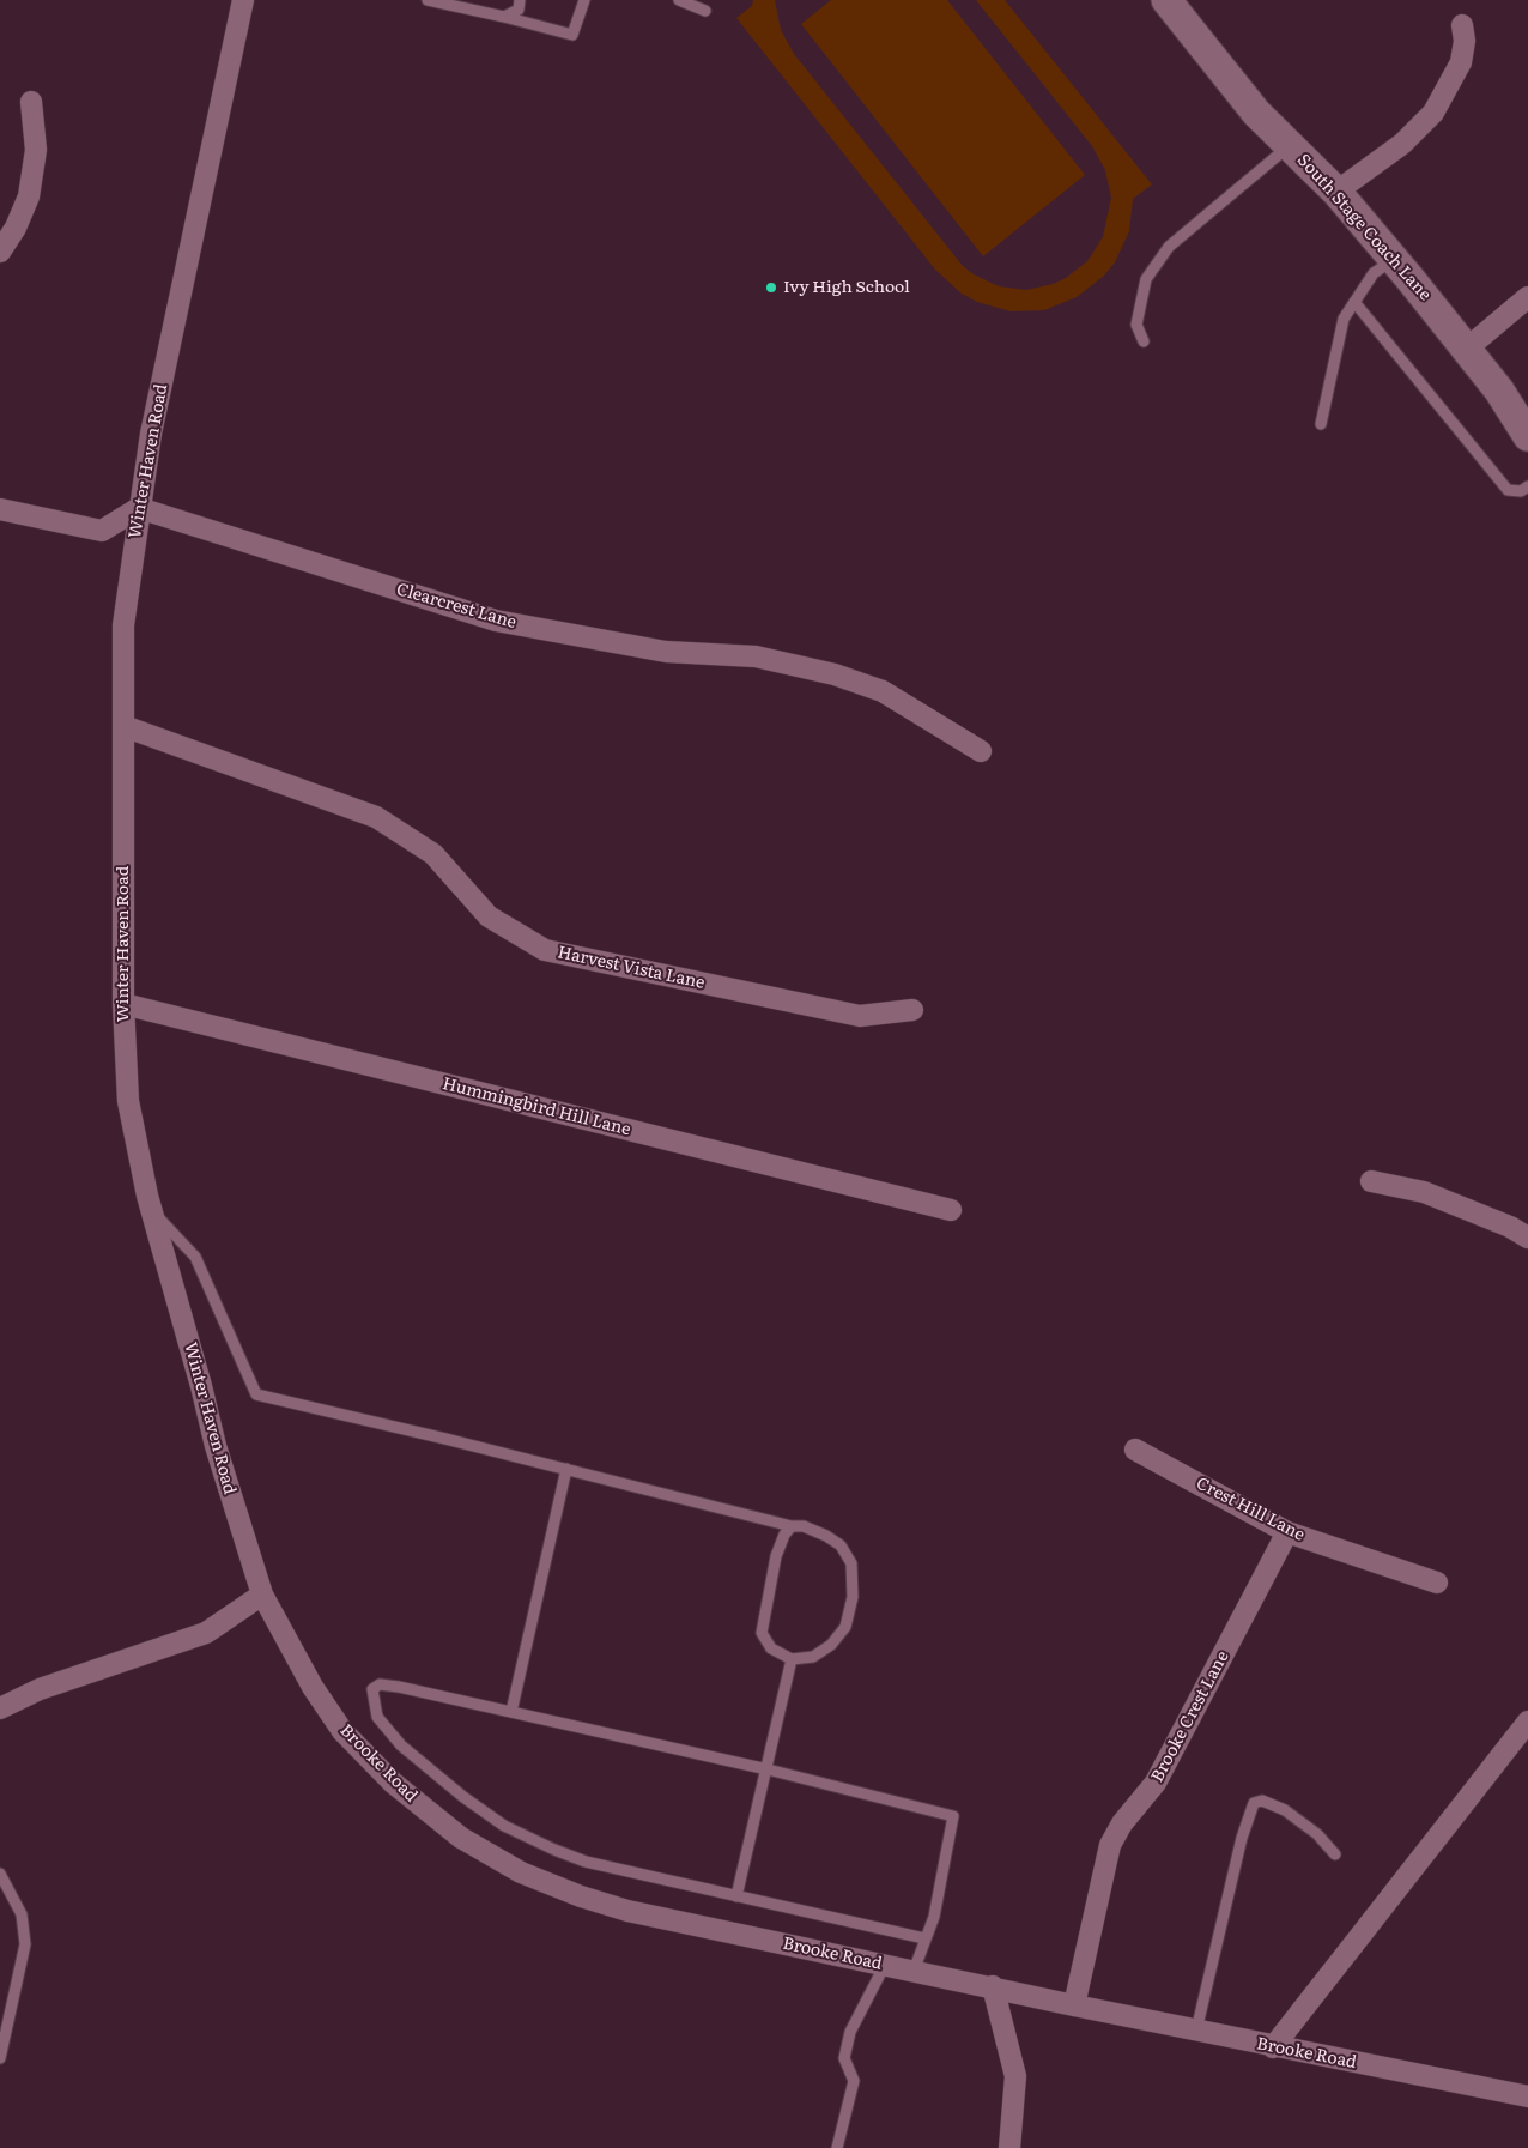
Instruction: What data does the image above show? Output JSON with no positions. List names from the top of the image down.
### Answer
{
  "streets": {
    "main road": ["South Stage Coach Lane"],
    "street": [
      "Winter Haven Road",
      "Clearcrest Lane",
      "Harvest Vista Lane",
      "Hummingbird Hill Lane",
      "Crest Hill Lane",
      "Brooke Crest Lane",
      "Brooke Road"
    ]
  },
  "crossings": [
    ["Winter Haven Road", "Clearcrest Lane"],
    ["Winter Haven Road", "Harvest Vista Lane"],
    ["Winter Haven Road", "Hummingbird Hill Lane"],
    ["Winter Haven Road", "Brooke Road"],
    ["Crest Hill Lane", "Brooke Crest Lane"],
    ["Brooke Crest Lane", "Brooke Road"]
  ],
  "places": ["Ivy High School"]
}
